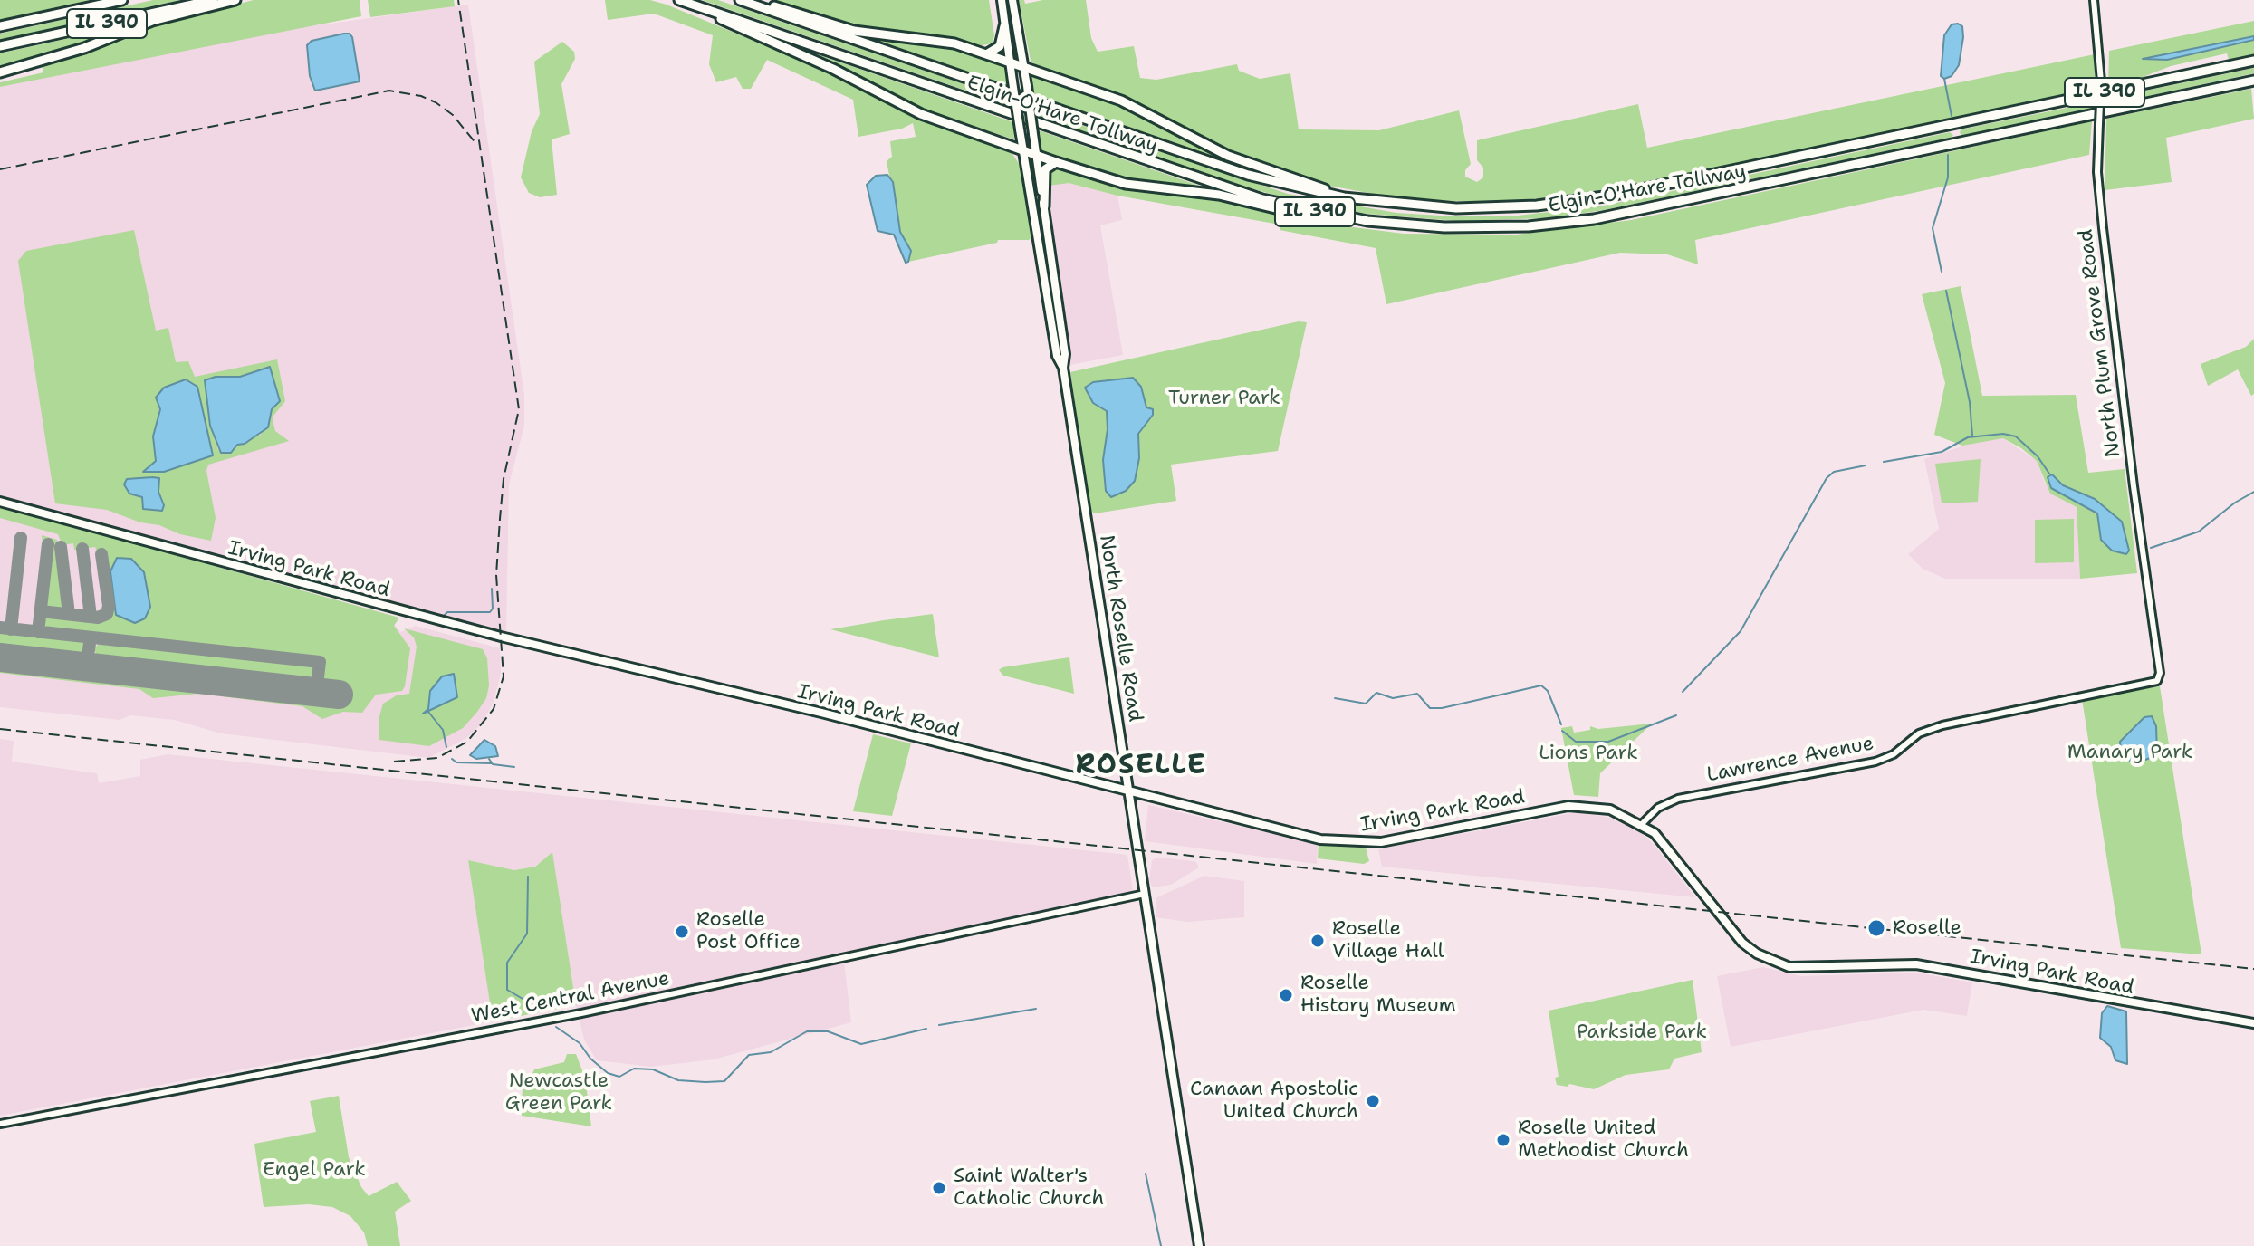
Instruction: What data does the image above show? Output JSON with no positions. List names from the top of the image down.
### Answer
{
  "streets": {
    "highway": ["IL 390", "Elgin-O'Hare Tollway"],
    "main road": ["Irving Park Road", "North Roselle Road"],
    "street": ["North Plum Grove Road", "Lawrence Avenue", "West Central Avenue"]
  },
  "crossings": [
    ["North Plum Grove Road", "Lawrence Avenue"],
    ["Irving Park Road", "North Roselle Road"],
    ["Irving Park Road", "Lawrence Avenue"],
    ["North Roselle Road", "West Central Avenue"]
  ],
  "districts": ["ROSELLE"],
  "parks": [
    "Turner Park",
    "Manary Park",
    "Lions Park",
    "Parkside Park",
    "Newcastle Green Park",
    "Engel Park"
  ],
  "places": [
    "Roselle",
    "Roselle Post Office",
    "Roselle Village Hall",
    "Roselle History Museum",
    "Canaan Apostolic United Church",
    "Roselle United Methodist Church",
    "Saint Walter's Catholic Church"
  ]
}
